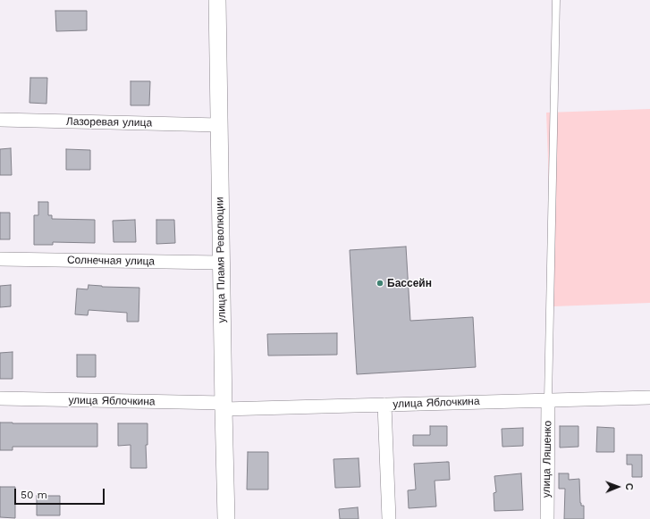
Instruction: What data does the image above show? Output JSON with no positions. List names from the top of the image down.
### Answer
{
  "streets": {
    "street": [
      "Лазоревая улица",
      "улица Пламя Революции",
      "Солнечная улица",
      "улица Яблочкина",
      "улица Ляшенко"
    ]
  },
  "crossings": [
    ["Лазоревая улица", "улица Пламя Революции"],
    ["улица Пламя Революции", "Солнечная улица"],
    ["улица Пламя Революции", "улица Яблочкина"],
    ["улица Яблочкина", "улица Ляшенко"]
  ],
  "places": ["Бассейн"],
  "scale_bar": "50 m",
  "north": "right"
}
